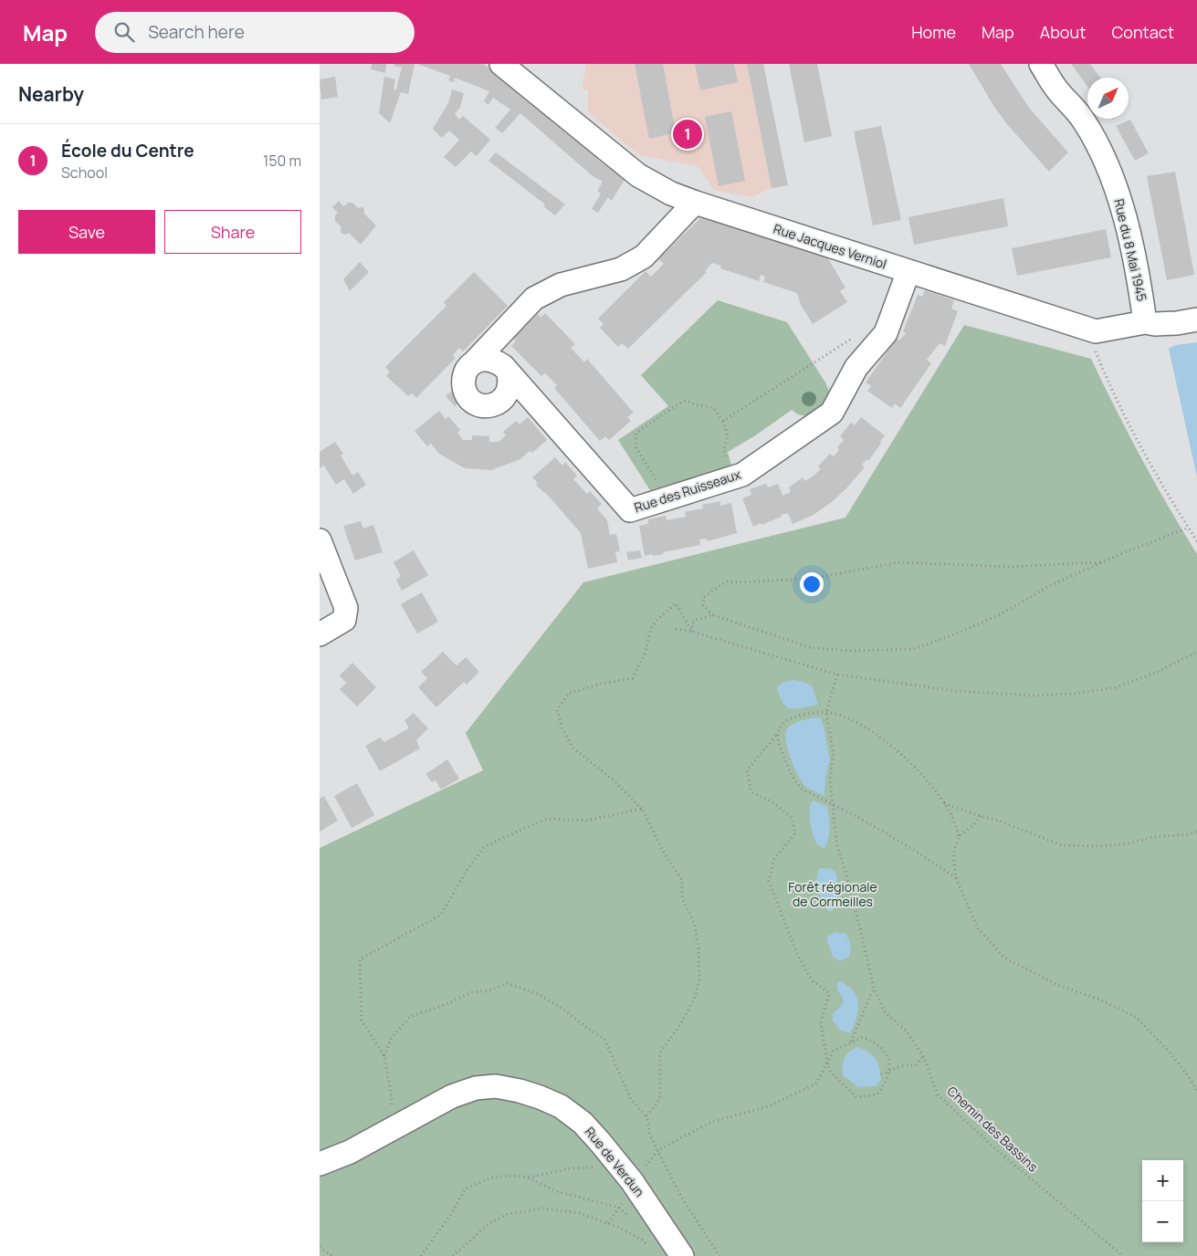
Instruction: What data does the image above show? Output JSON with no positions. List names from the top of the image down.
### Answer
{
  "streets": {
    "street": [
      "Rue Jacques Verniol",
      "Rue du 8 Mai 1945",
      "Rue des Ruisseaux",
      "Rue de Verdun"
    ],
    "path": ["Chemin des Bassins"]
  },
  "crossings": [
    ["Rue Jacques Verniol", "Rue du 8 Mai 1945"],
    ["Rue Jacques Verniol", "Rue des Ruisseaux"]
  ],
  "parks": ["Forêt régionale de Cormeilles"],
  "north": "top right",
  "page": {
    "header": "Map",
    "search": "Search here",
    "nav": [
      "Home",
      "Map",
      "About",
      "Contact"
    ],
    "heading": "Nearby",
    "pins": "1",
    "list": [
      {
        "mark": "1",
        "name": "École du Centre",
        "note": "School",
        "value": "150 m"
      }
    ],
    "buttons": ["Save", "Share"],
    "map_buttons": ["+", "−"]
  }
}
